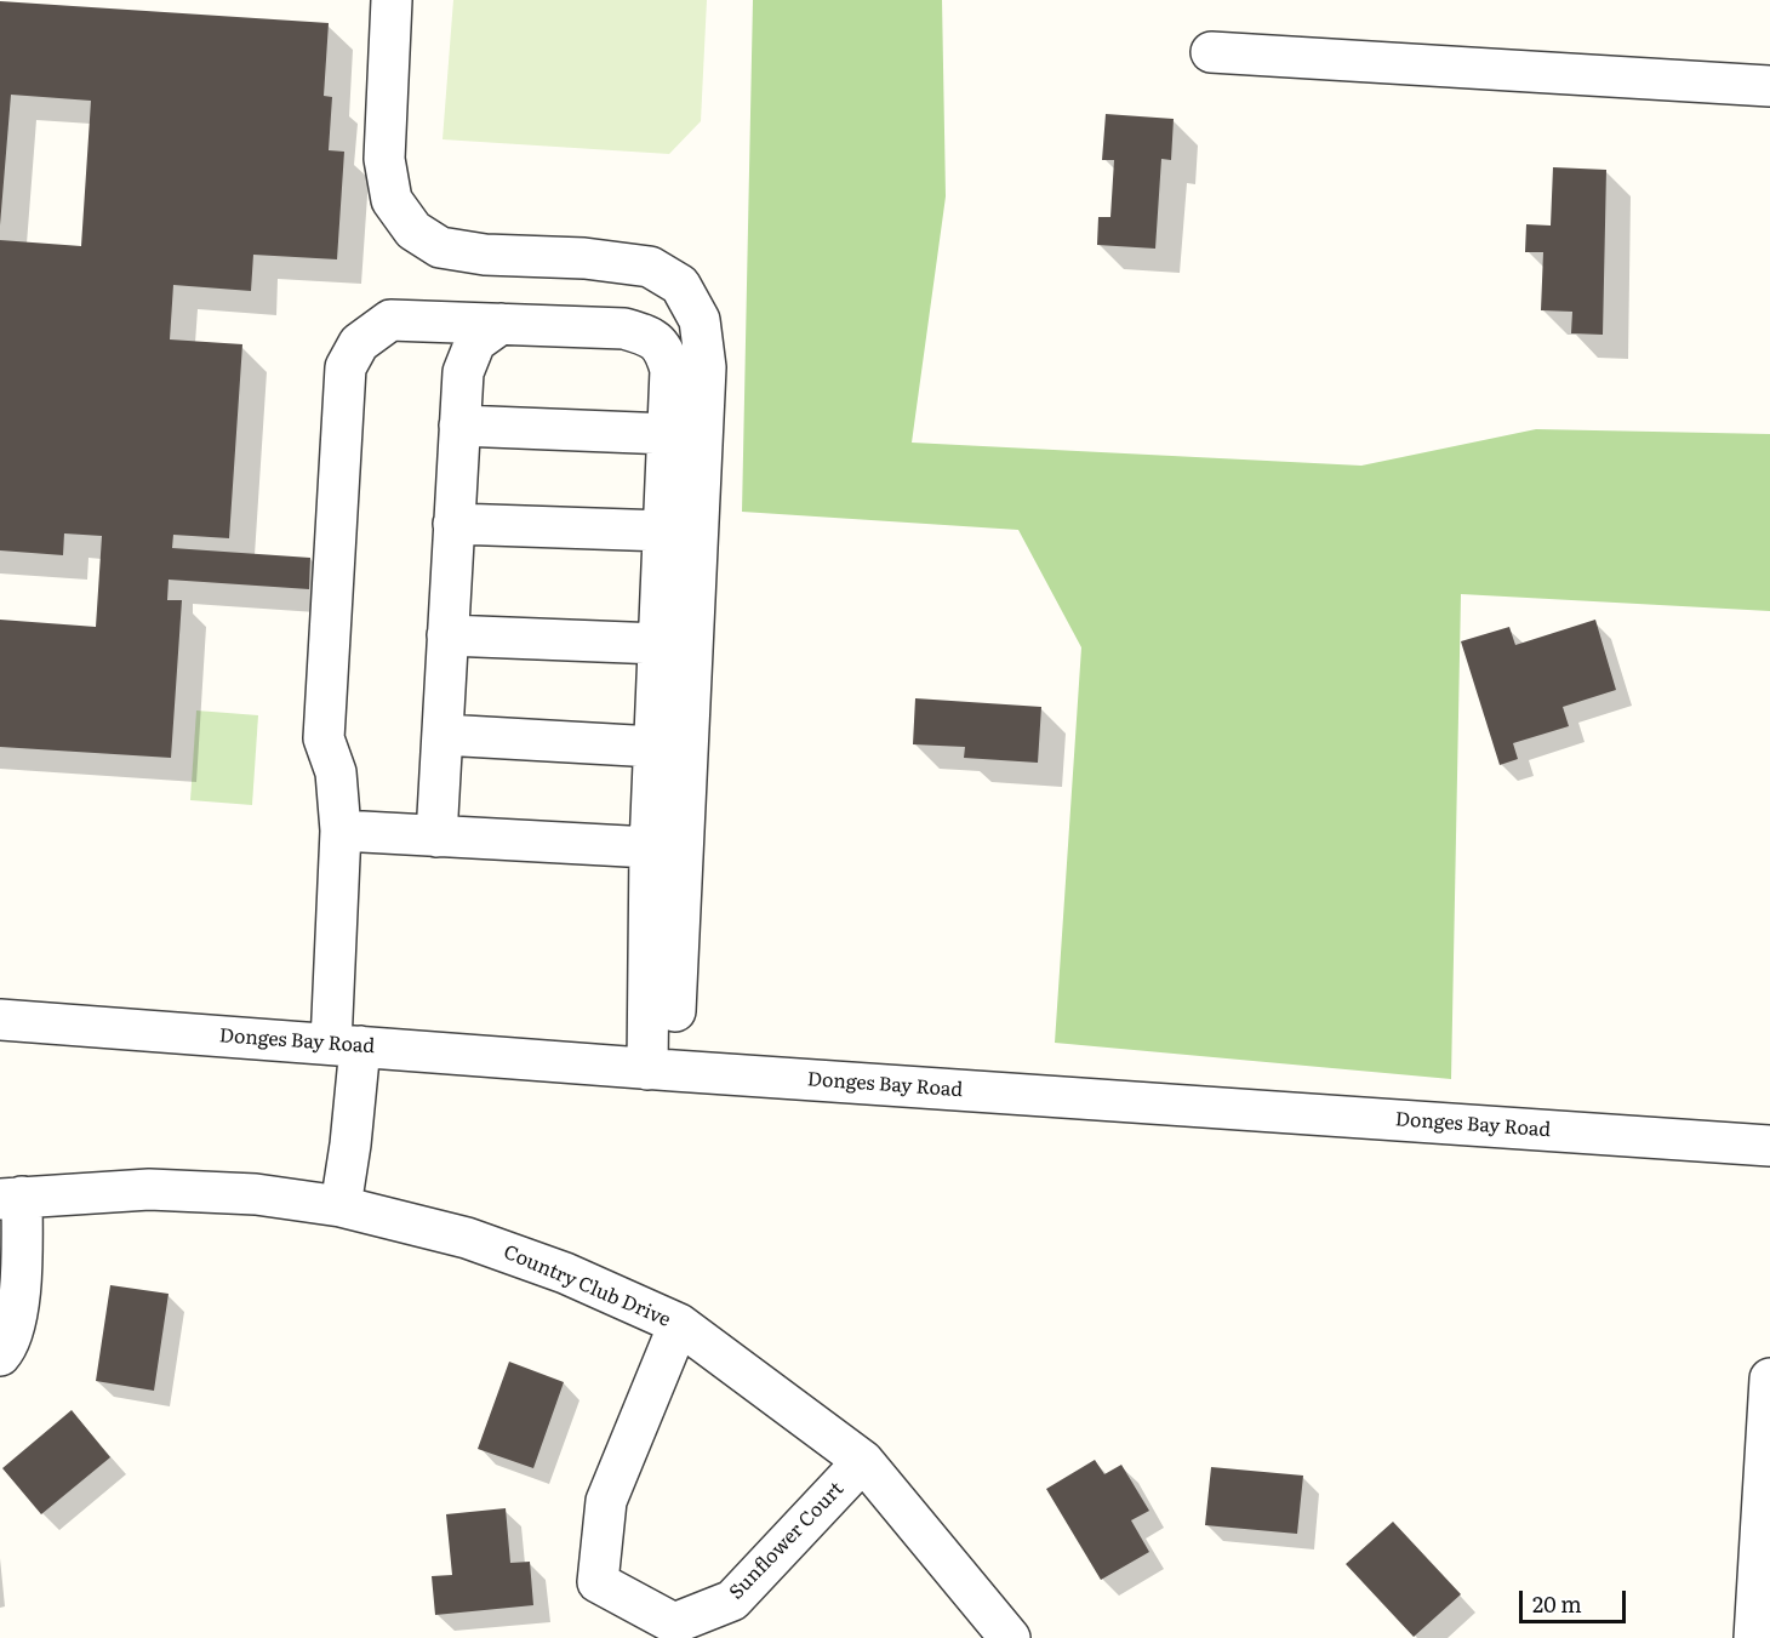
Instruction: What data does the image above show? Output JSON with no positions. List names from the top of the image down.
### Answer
{
  "streets": {
    "street": ["Donges Bay Road", "Country Club Drive", "Sunflower Court"]
  },
  "crossings": [
    ["Country Club Drive", "Sunflower Court"]
  ],
  "scale_bar": "20 m"
}
